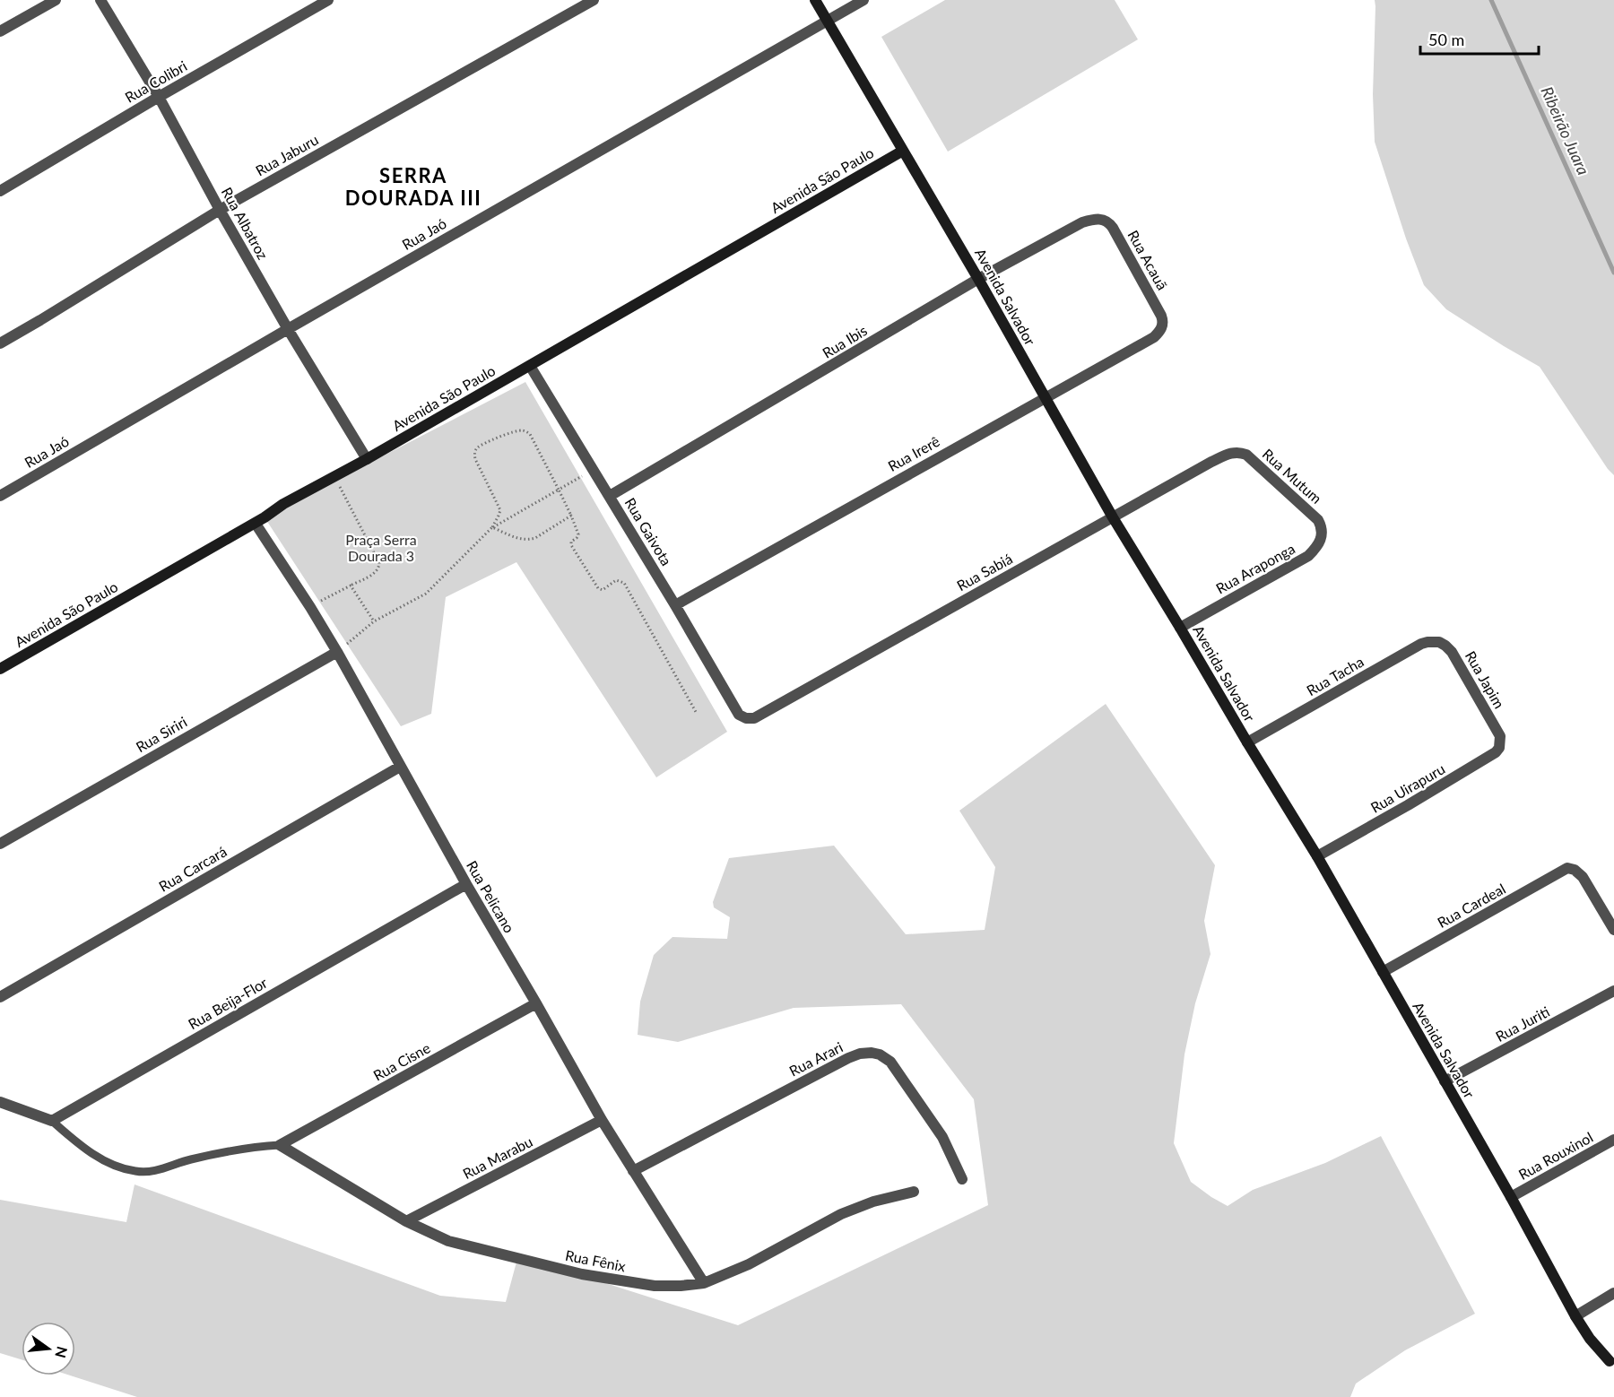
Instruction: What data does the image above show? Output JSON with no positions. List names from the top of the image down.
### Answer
{
  "streets": {
    "street": [
      "Rua Colibri",
      "Rua Jaburu",
      "Avenida São Paulo",
      "Rua Albatroz",
      "Rua Jaó",
      "Rua Acauã",
      "Avenida Salvador",
      "Rua Ibis",
      "Rua Irerê",
      "Rua Mutum",
      "Rua Gaivota",
      "Rua Araponga",
      "Rua Sabiá",
      "Rua Tacha",
      "Rua Japim",
      "Rua Siriri",
      "Rua Uirapuru",
      "Rua Carcará",
      "Rua Pelicano",
      "Rua Cardeal",
      "Rua Beija-Flor",
      "Rua Juriti",
      "Rua Arari",
      "Rua Cisne",
      "Rua Rouxinol",
      "Rua Marabu",
      "Rua Fênix"
    ]
  },
  "crossings": [
    ["Rua Colibri", "Rua Albatroz"],
    ["Rua Jaburu", "Rua Albatroz"],
    ["Avenida São Paulo", "Rua Albatroz"],
    ["Avenida São Paulo", "Avenida Salvador"],
    ["Avenida São Paulo", "Rua Gaivota"],
    ["Avenida São Paulo", "Rua Pelicano"],
    ["Rua Albatroz", "Rua Jaó"],
    ["Rua Jaó", "Avenida Salvador"],
    ["Rua Acauã", "Rua Ibis"],
    ["Rua Acauã", "Rua Irerê"],
    ["Avenida Salvador", "Rua Ibis"],
    ["Avenida Salvador", "Rua Irerê"],
    ["Avenida Salvador", "Rua Araponga"],
    ["Avenida Salvador", "Rua Sabiá"],
    ["Avenida Salvador", "Rua Tacha"],
    ["Avenida Salvador", "Rua Uirapuru"],
    ["Avenida Salvador", "Rua Cardeal"],
    ["Avenida Salvador", "Rua Juriti"],
    ["Avenida Salvador", "Rua Rouxinol"],
    ["Rua Ibis", "Rua Gaivota"],
    ["Rua Irerê", "Rua Gaivota"],
    ["Rua Mutum", "Rua Araponga"],
    ["Rua Mutum", "Rua Sabiá"],
    ["Rua Gaivota", "Rua Sabiá"],
    ["Rua Tacha", "Rua Japim"],
    ["Rua Japim", "Rua Uirapuru"],
    ["Rua Siriri", "Rua Pelicano"],
    ["Rua Carcará", "Rua Pelicano"],
    ["Rua Pelicano", "Rua Beija-Flor"],
    ["Rua Pelicano", "Rua Arari"],
    ["Rua Pelicano", "Rua Cisne"],
    ["Rua Pelicano", "Rua Marabu"],
    ["Rua Pelicano", "Rua Fênix"],
    ["Rua Cisne", "Rua Fênix"],
    ["Rua Marabu", "Rua Fênix"]
  ],
  "districts": ["SERRA DOURADA III"],
  "water": ["Ribeirão Juara"],
  "parks": ["Praça Serra Dourada 3"],
  "scale_bar": "50 m",
  "north": "right"
}
